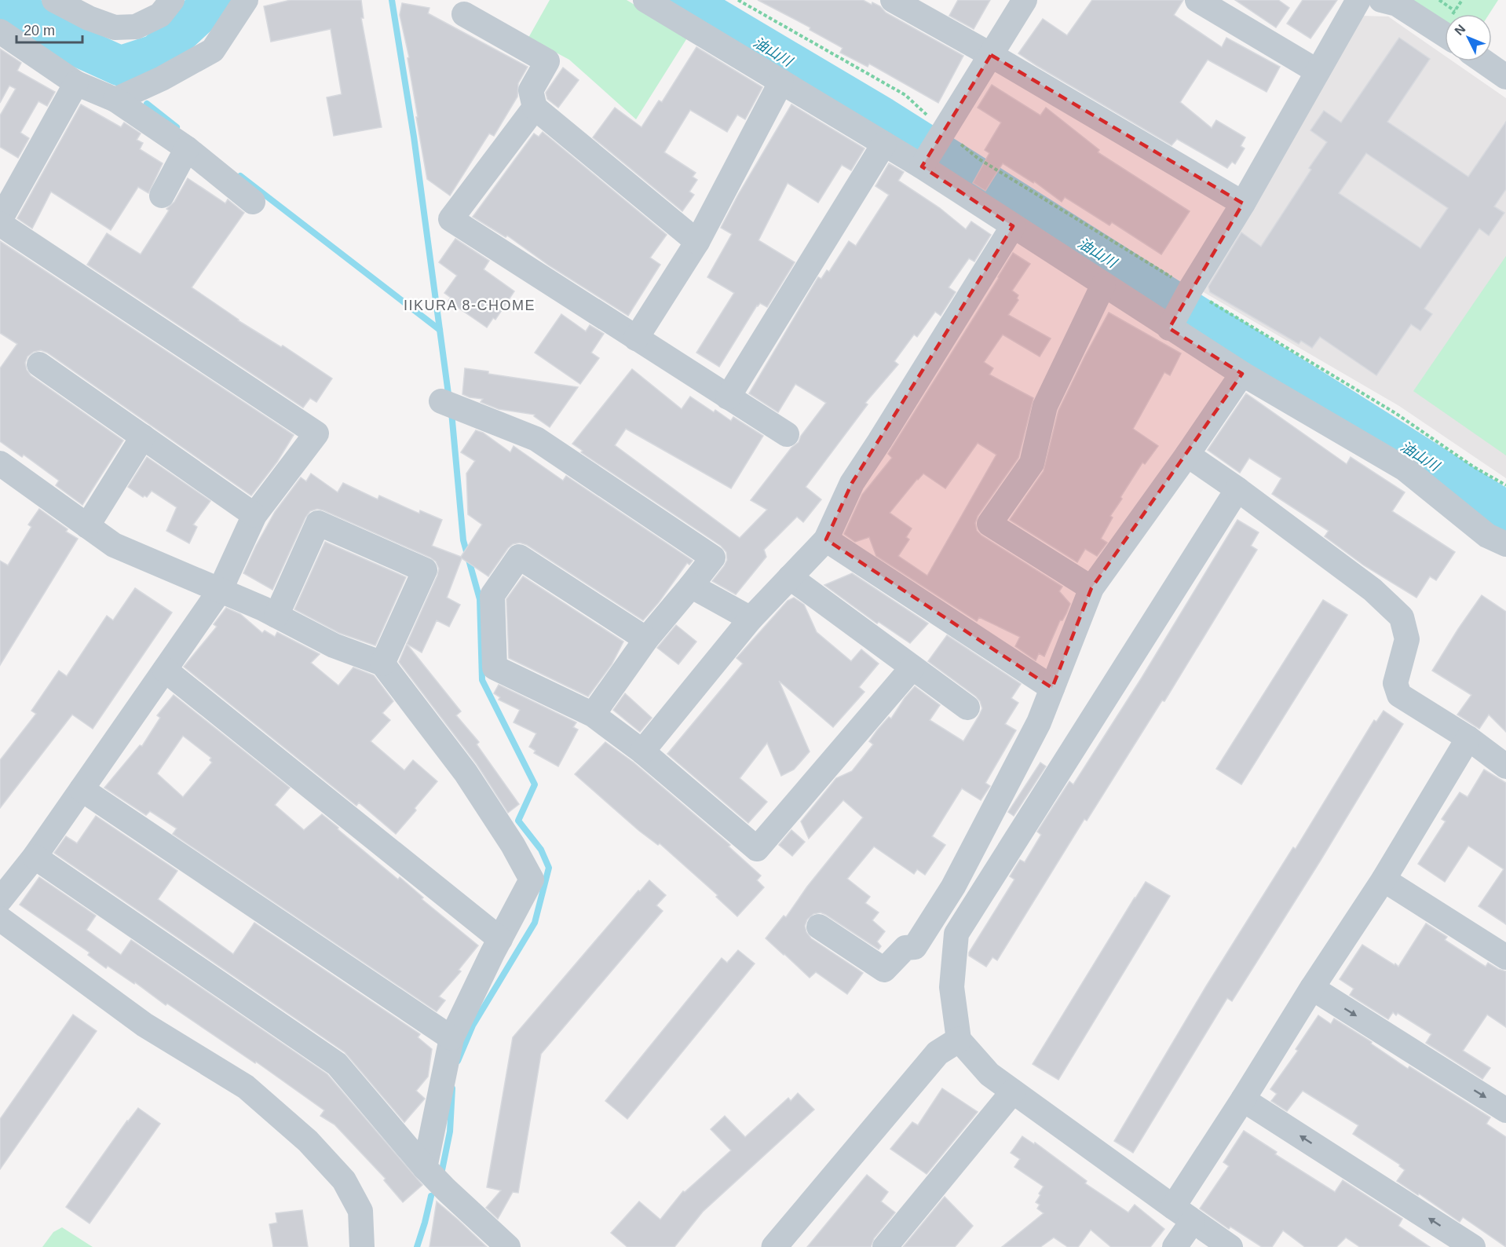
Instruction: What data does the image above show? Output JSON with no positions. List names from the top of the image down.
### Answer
{
  "districts": ["IIKURA 8-CHOME"],
  "water": ["油山川"],
  "scale_bar": "20 m",
  "north": "top left"
}
